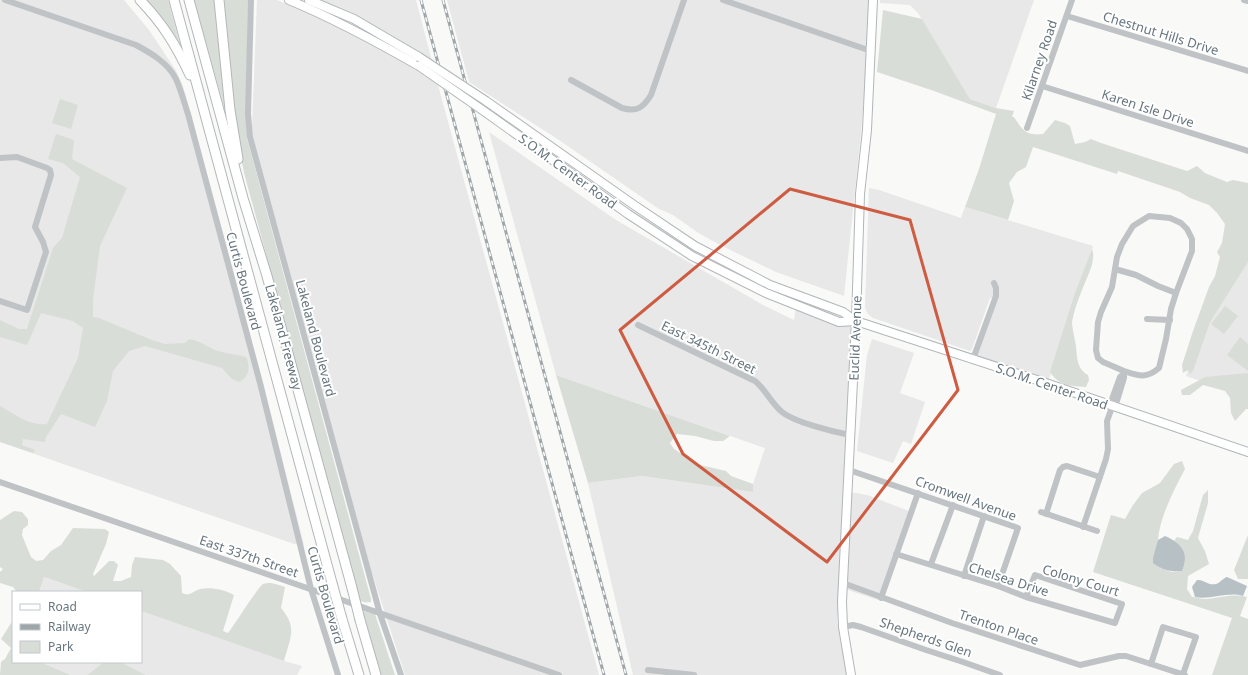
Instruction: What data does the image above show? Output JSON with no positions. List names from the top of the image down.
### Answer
{
  "streets": {
    "highway": ["Lakeland Freeway"],
    "main road": ["S.O.M. Center Road", "Euclid Avenue"],
    "street": [
      "Chestnut Hills Drive",
      "Kilarney Road",
      "Karen Isle Drive",
      "Curtis Boulevard",
      "Lakeland Boulevard",
      "East 345th Street",
      "Cromwell Avenue",
      "East 337th Street",
      "Chelsea Drive",
      "Colony Court",
      "Trenton Place",
      "Shepherds Glen"
    ]
  },
  "crossings": [
    ["Chestnut Hills Drive", "Kilarney Road"],
    ["Kilarney Road", "Karen Isle Drive"],
    ["S.O.M. Center Road", "Euclid Avenue"],
    ["Curtis Boulevard", "East 337th Street"],
    ["Lakeland Boulevard", "East 337th Street"],
    ["Euclid Avenue", "East 345th Street"],
    ["Euclid Avenue", "Cromwell Avenue"],
    ["Euclid Avenue", "Trenton Place"],
    ["Euclid Avenue", "Shepherds Glen"],
    ["Cromwell Avenue", "Chelsea Drive"],
    ["Chelsea Drive", "Colony Court"]
  ],
  "legend": ["Road", "Railway", "Park"]
}
